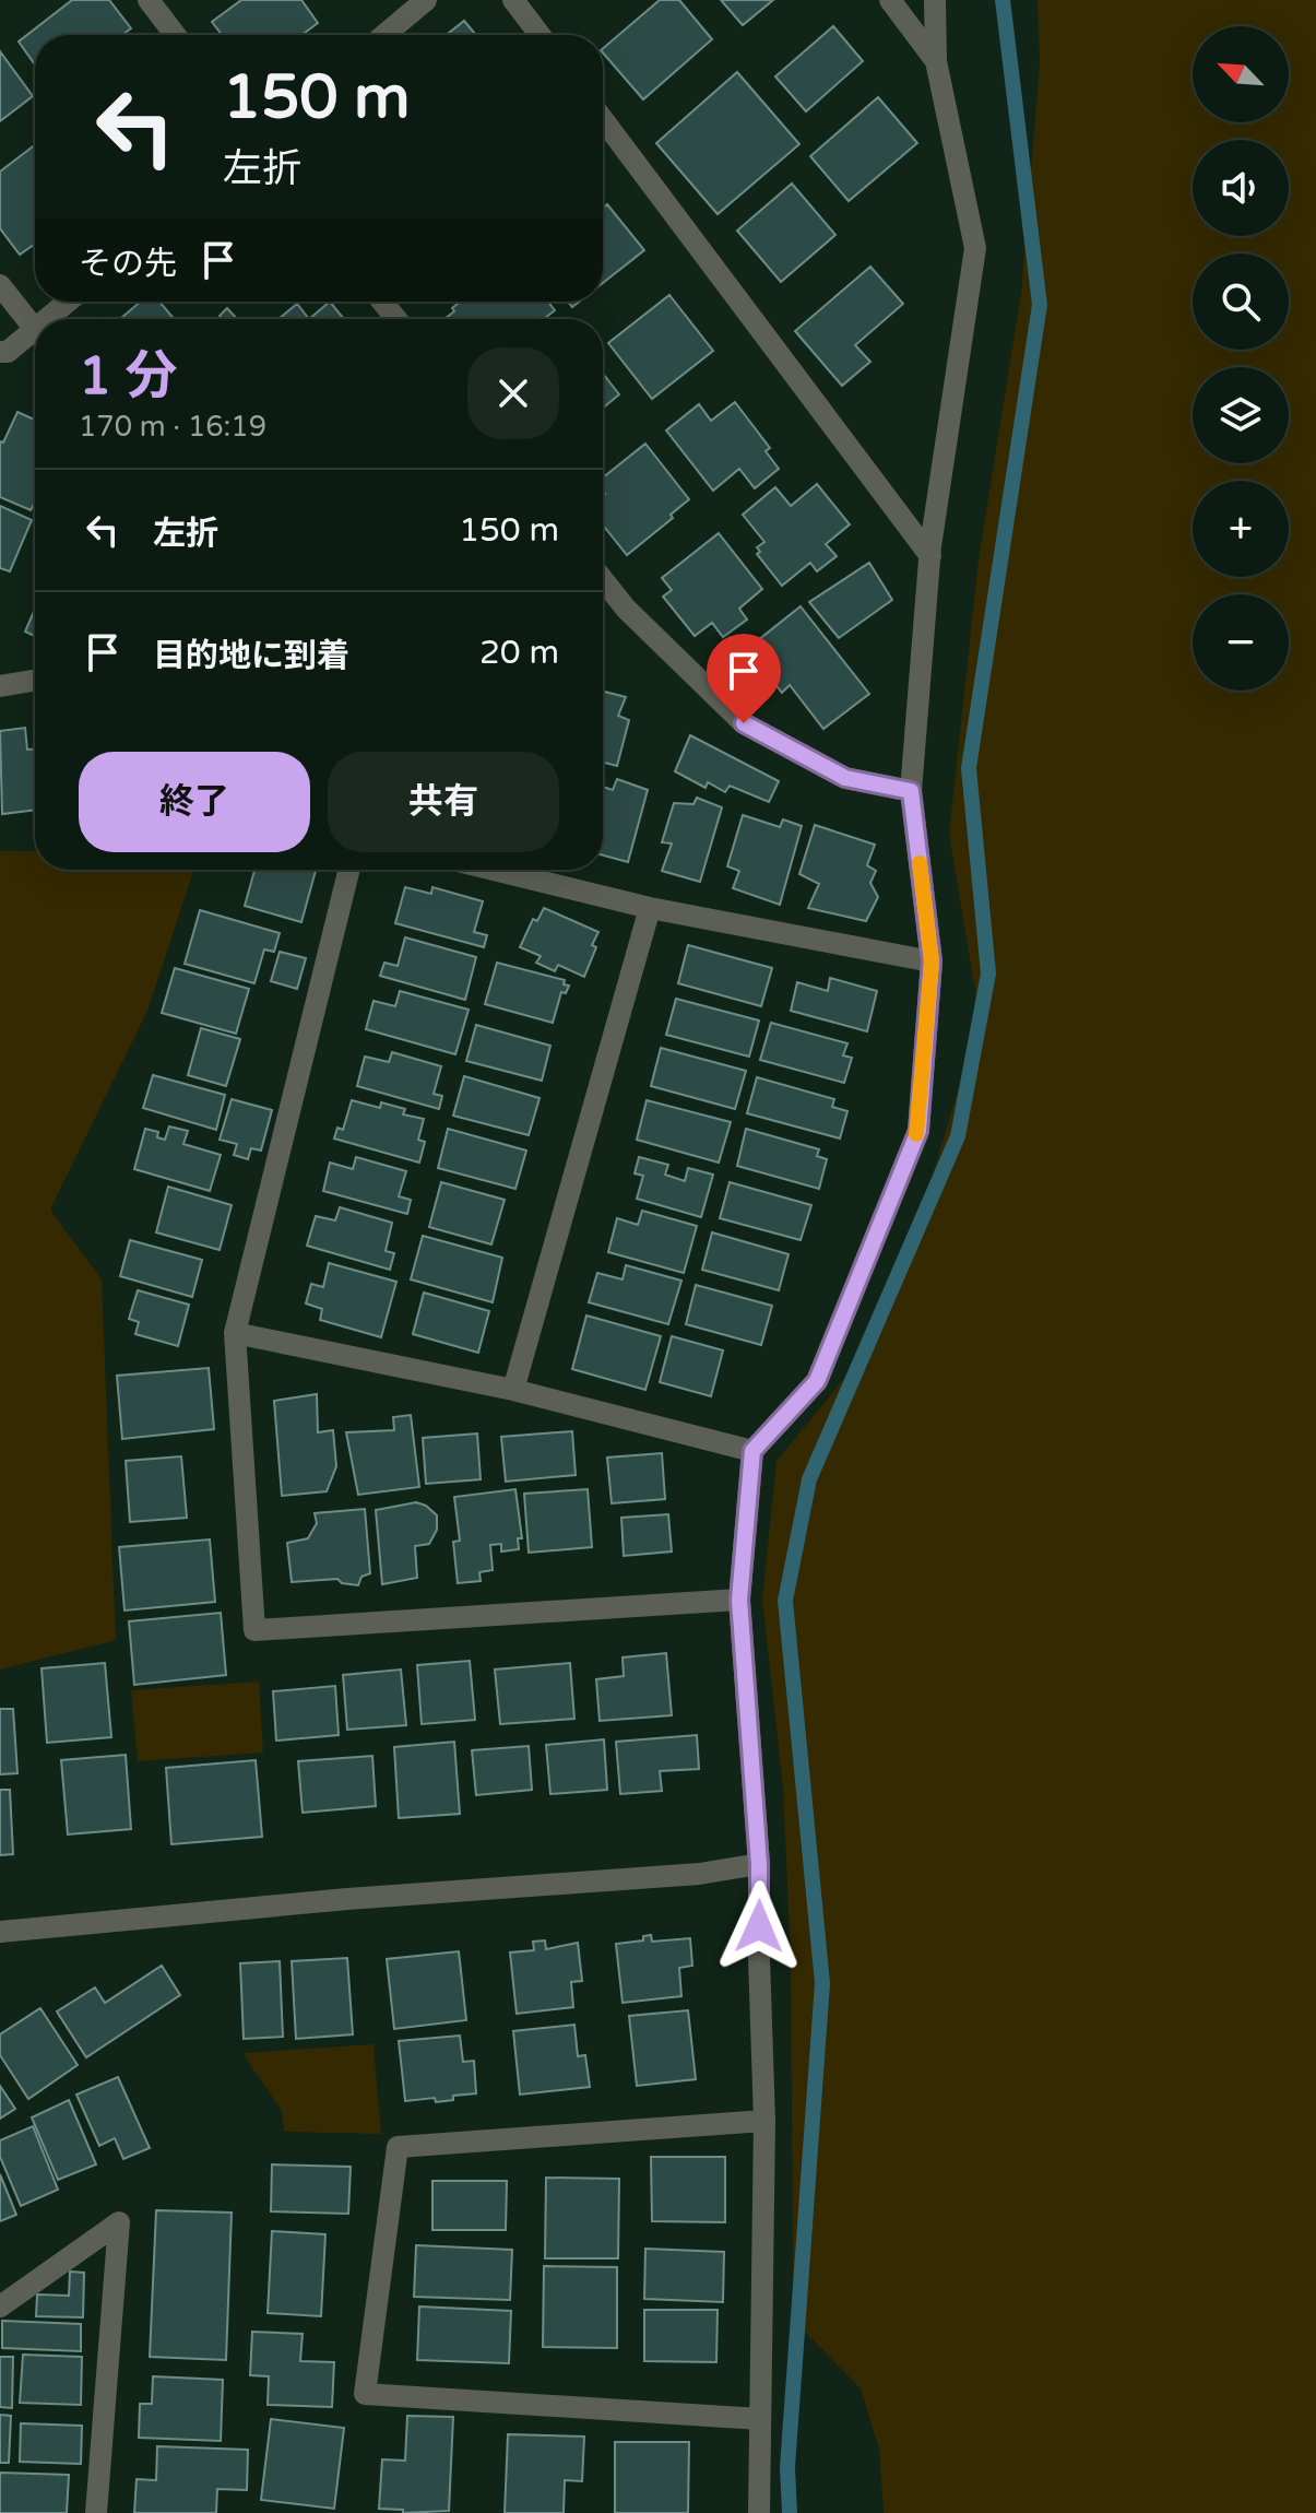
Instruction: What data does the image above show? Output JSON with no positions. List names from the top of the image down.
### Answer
{
  "north": "top left",
  "page": {
    "map_buttons": ["+", "−"],
    "turn": ["150 m", "左折"],
    "then": "その先",
    "heading": ["1 分", "170 m · 16:19"],
    "list": [
      {
        "name": "左折",
        "value": "150 m"
      },
      {
        "name": "目的地に到着",
        "value": "20 m"
      }
    ],
    "buttons": ["終了", "共有"]
  }
}
